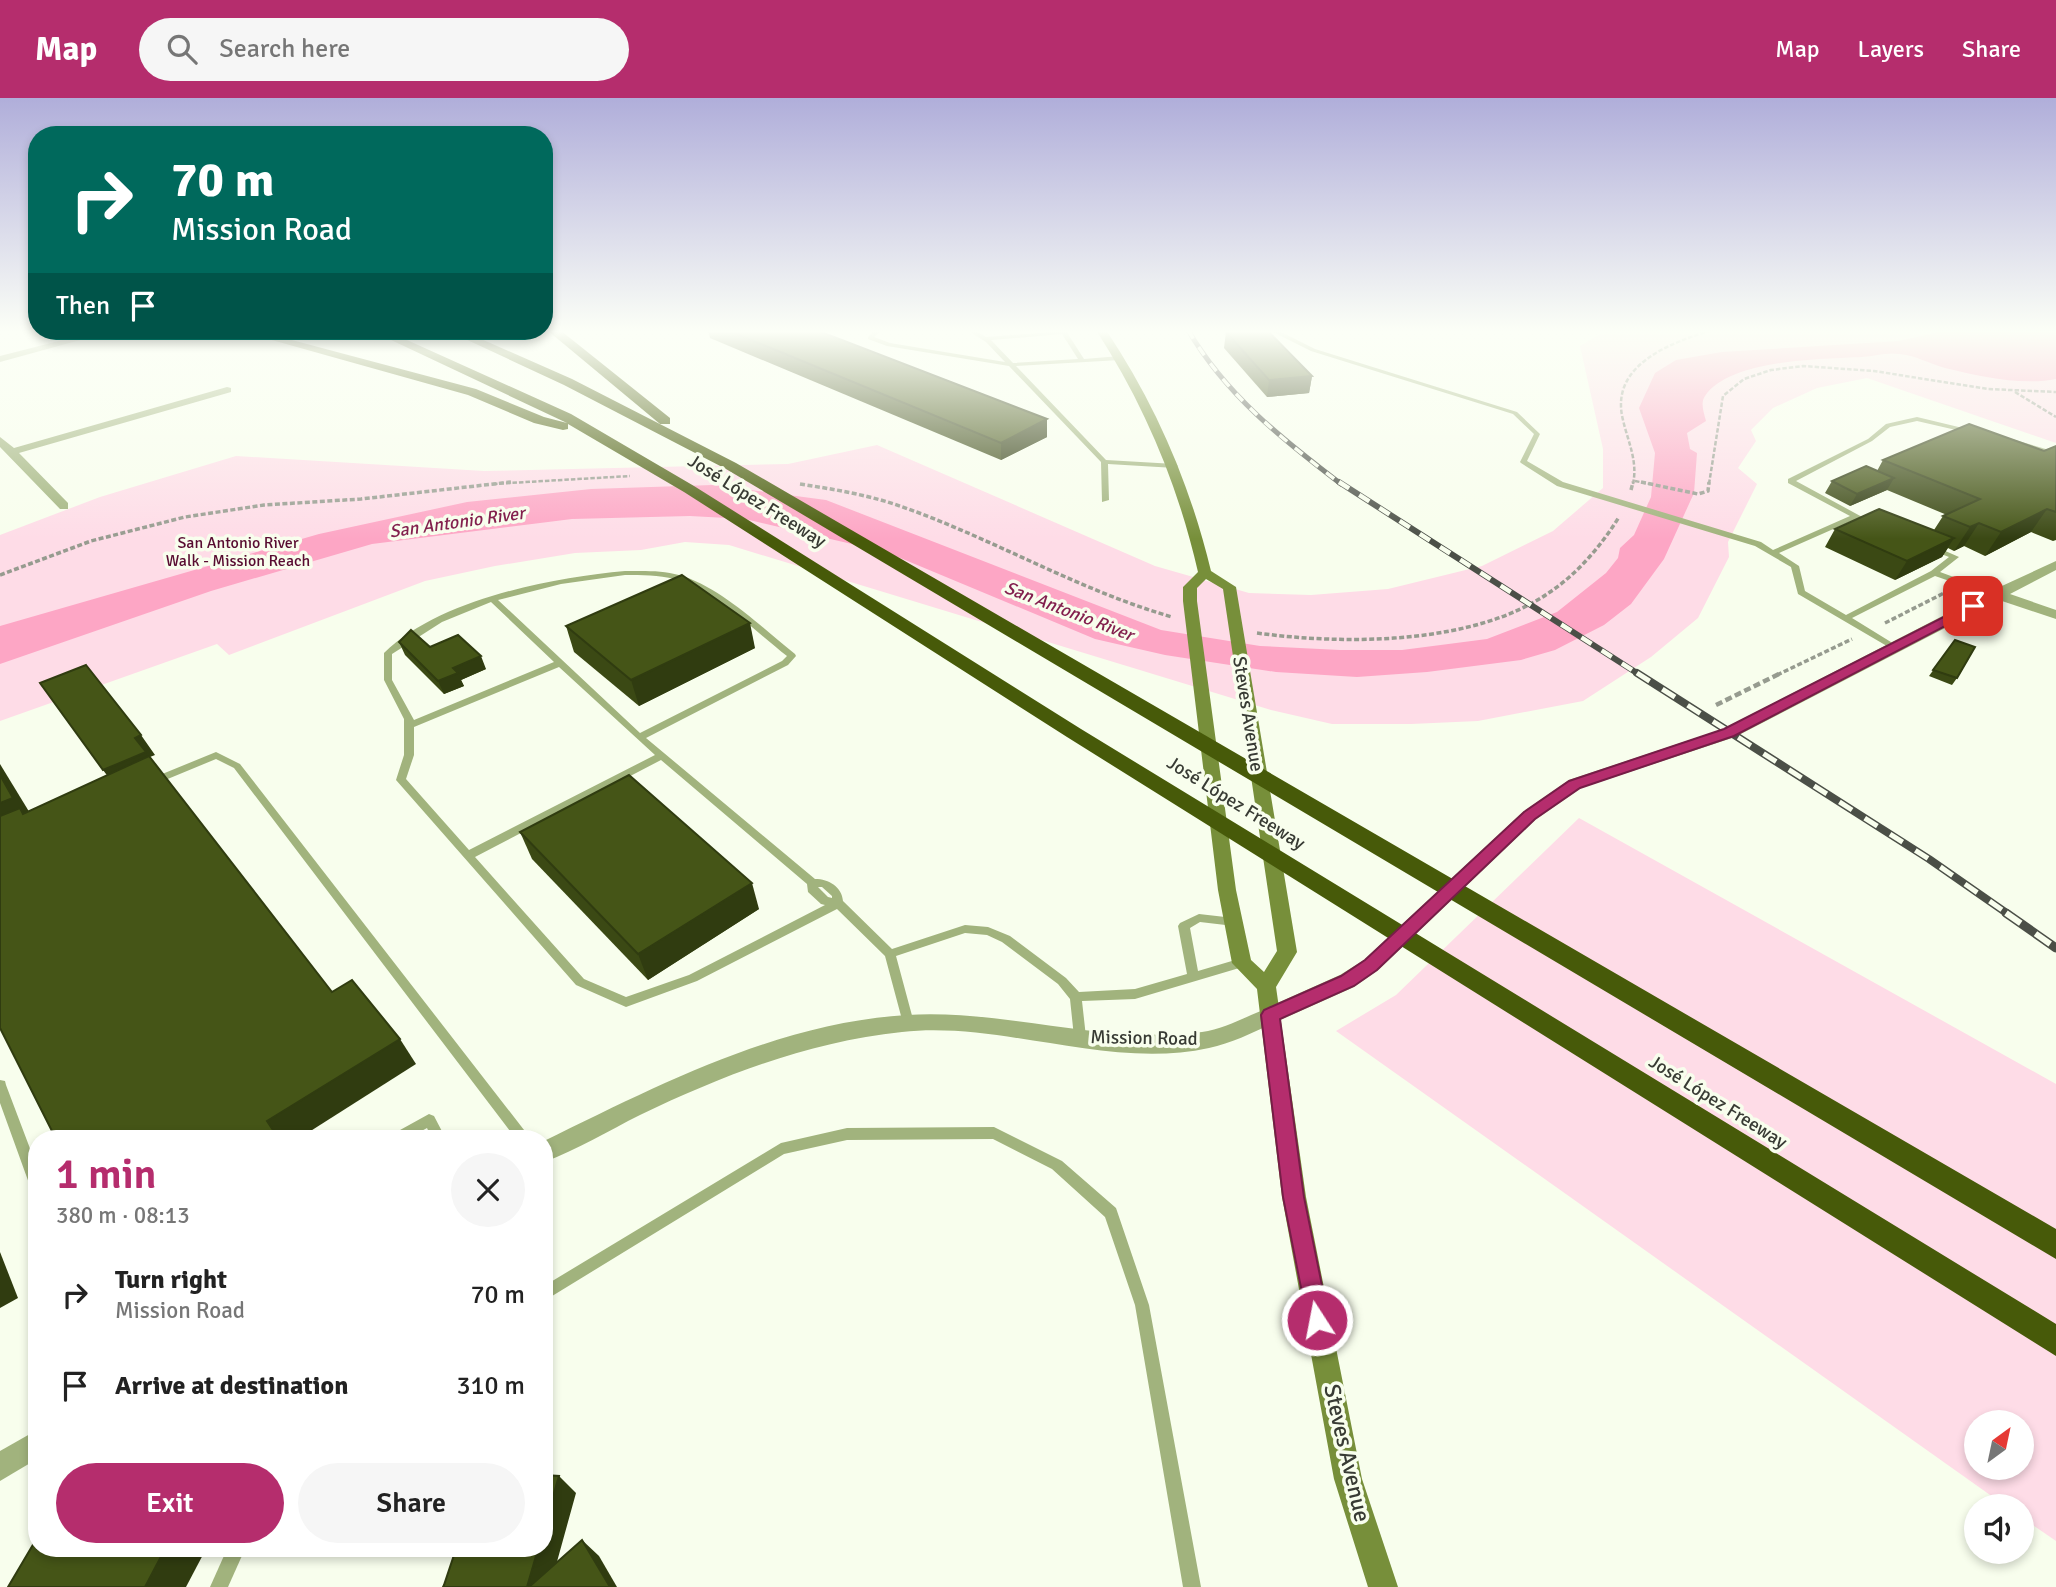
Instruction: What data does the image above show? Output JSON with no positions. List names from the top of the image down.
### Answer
{
  "streets": {
    "highway": ["José López Freeway"],
    "main road": ["Steves Avenue"],
    "street": ["Mission Road"]
  },
  "crossings": [
    ["Steves Avenue", "Mission Road"]
  ],
  "water": ["San Antonio River"],
  "parks": ["San Antonio River Walk - Mission Reach"],
  "north": "top right",
  "page": {
    "header": "Map",
    "search": "Search here",
    "nav": ["Map", "Layers", "Share"],
    "turn": ["70 m", "Mission Road"],
    "then": "Then",
    "heading": ["1 min", "380 m · 08:13"],
    "list": [
      {
        "name": "Turn right",
        "note": "Mission Road",
        "value": "70 m"
      },
      {
        "name": "Arrive at destination",
        "value": "310 m"
      }
    ],
    "buttons": ["Exit", "Share"]
  }
}
